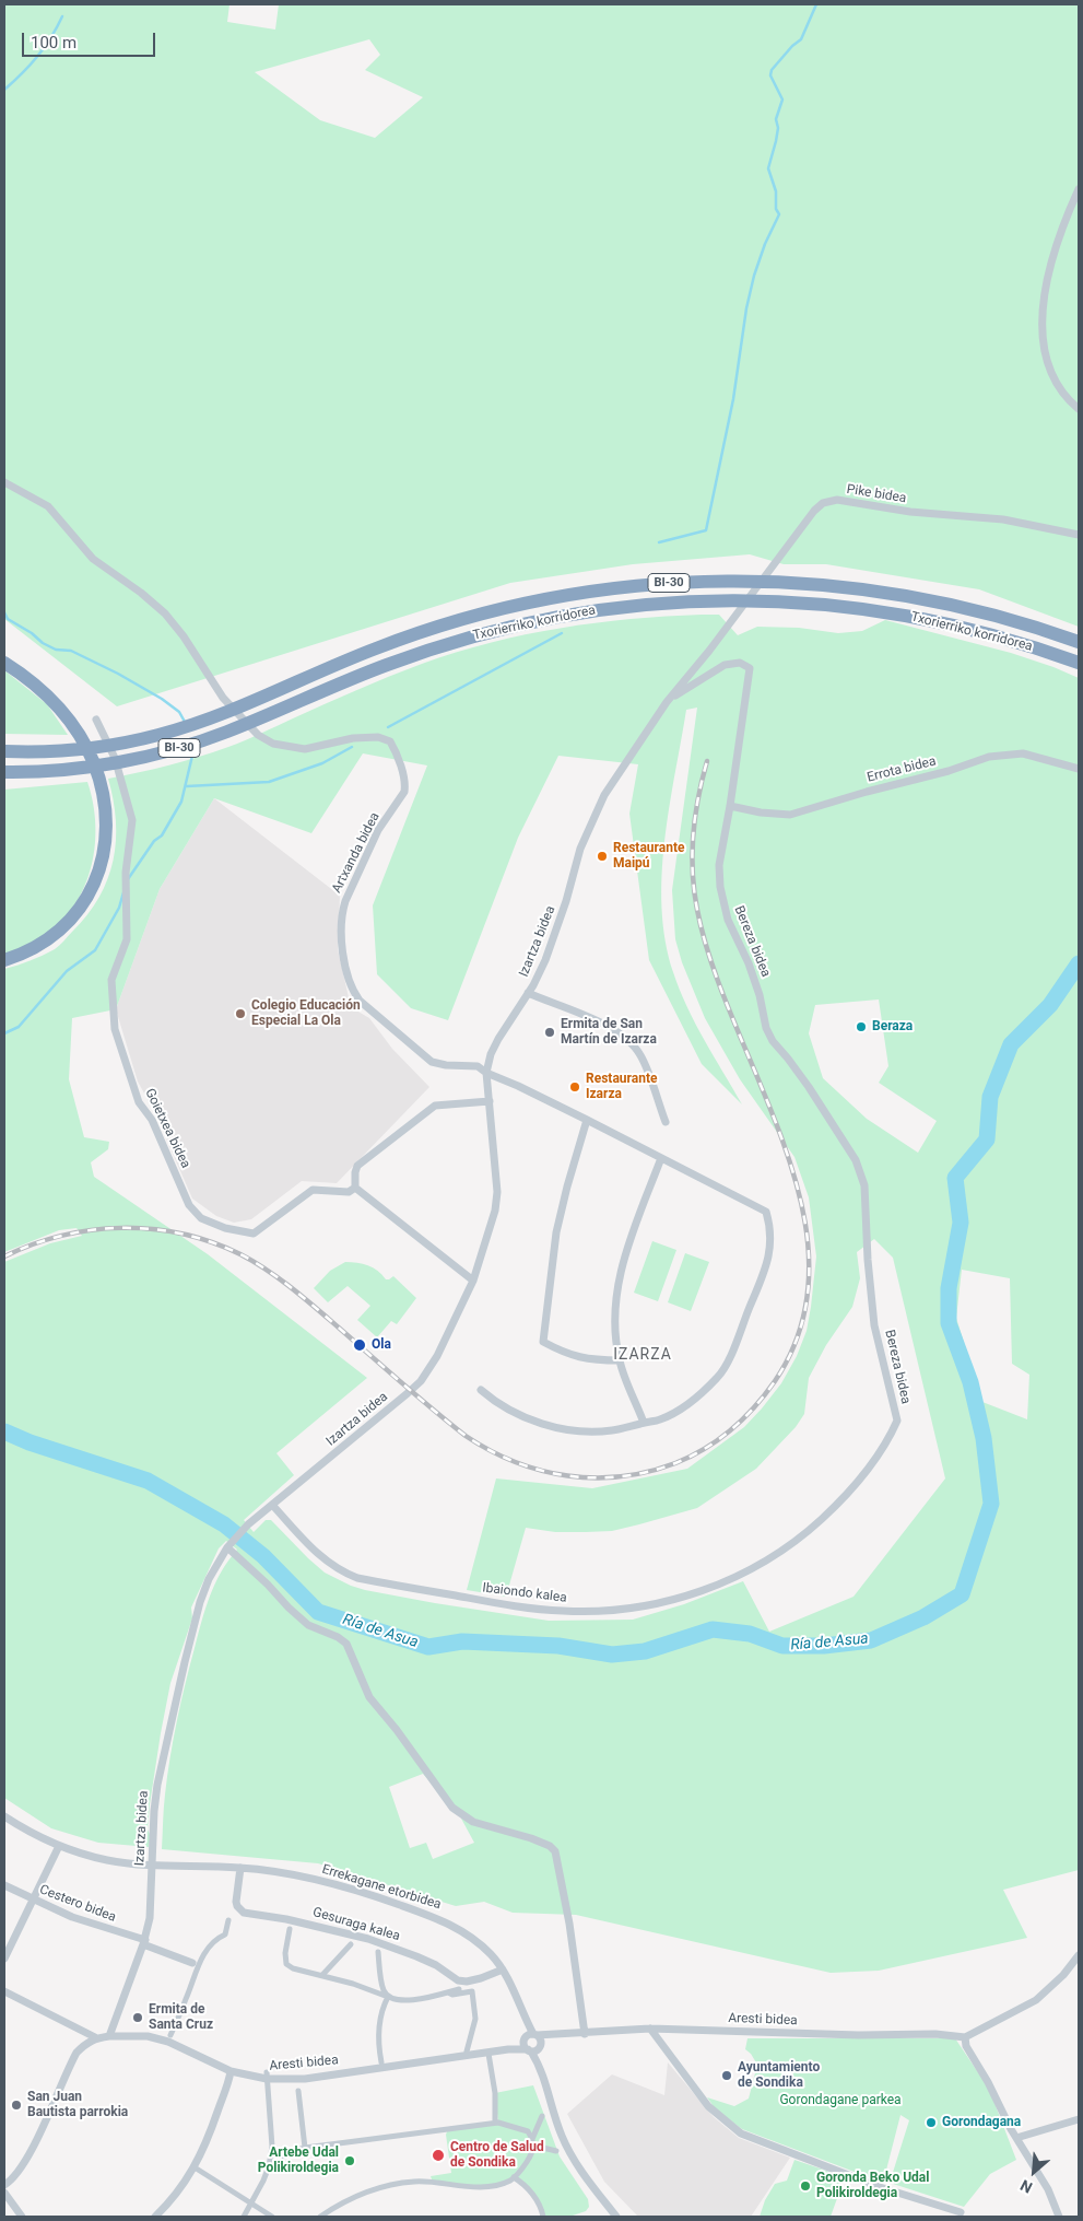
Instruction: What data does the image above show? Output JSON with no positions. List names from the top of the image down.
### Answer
{
  "streets": {
    "highway": ["BI-30", "Txorierriko korridorea"],
    "street": [
      "Pike bidea",
      "Errota bidea",
      "Artxanda bidea",
      "Izartza bidea",
      "Bereza bidea",
      "Goietxea bidea",
      "Ibaiondo kalea",
      "Errekagane etorbidea",
      "Cestero bidea",
      "Gesuraga kalea",
      "Aresti bidea"
    ]
  },
  "crossings": [
    ["Pike bidea", "Izartza bidea"],
    ["Errota bidea", "Bereza bidea"],
    ["Artxanda bidea", "Izartza bidea"],
    ["Izartza bidea", "Bereza bidea"],
    ["Izartza bidea", "Ibaiondo kalea"],
    ["Izartza bidea", "Errekagane etorbidea"],
    ["Izartza bidea", "Cestero bidea"],
    ["Izartza bidea", "Aresti bidea"],
    ["Bereza bidea", "Ibaiondo kalea"],
    ["Errekagane etorbidea", "Gesuraga kalea"],
    ["Errekagane etorbidea", "Aresti bidea"]
  ],
  "districts": ["IZARZA"],
  "water": ["Ría de Asua"],
  "parks": ["Gorondagane parkea"],
  "places": [
    "Restaurante Maipú",
    "Colegio Educación Especial La Ola",
    "Beraza",
    "Ermita de San Martín de Izarza",
    "Restaurante Izarza",
    "Ola",
    "Ermita de Santa Cruz",
    "Ayuntamiento de Sondika",
    "San Juan Bautista parrokia",
    "Gorondagana",
    "Centro de Salud de Sondika",
    "Artebe Udal Polikiroldegia",
    "Goronda Beko Udal Polikiroldegia"
  ],
  "scale_bar": "100 m",
  "north": "bottom left"
}
